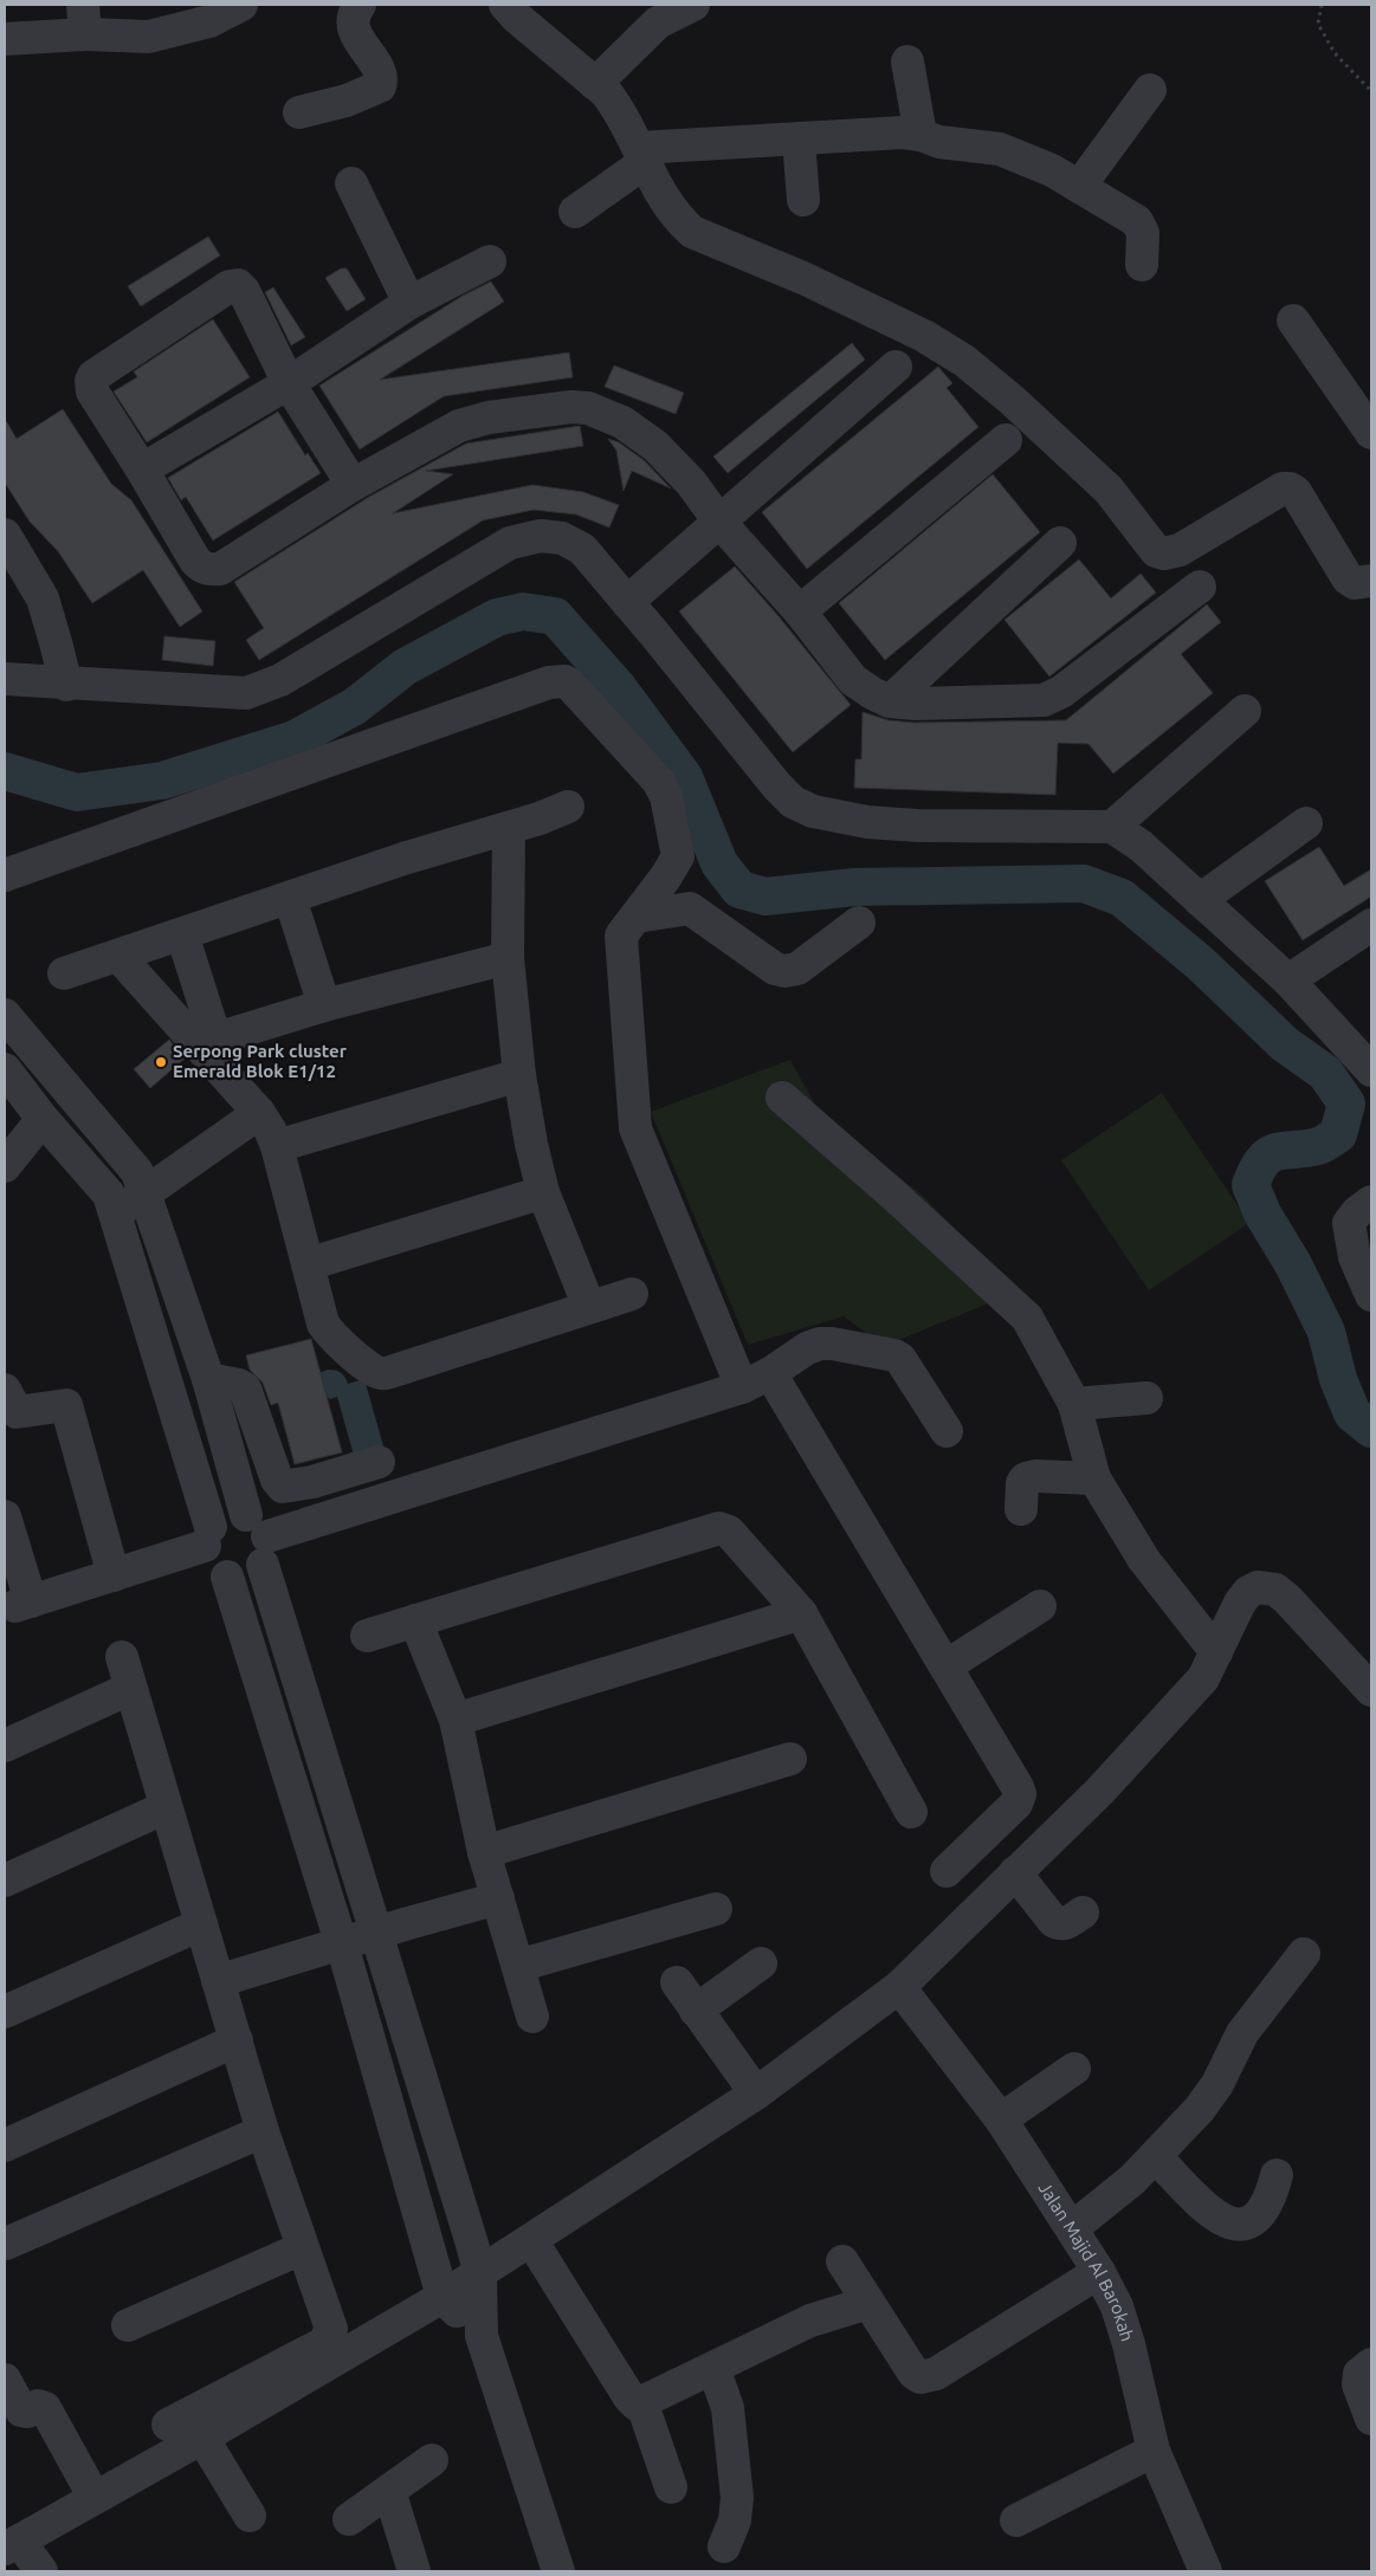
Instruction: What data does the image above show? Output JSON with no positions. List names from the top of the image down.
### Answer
{
  "streets": {
    "street": ["Jalan Majid Al Barokah"]
  },
  "places": ["Serpong Park cluster Emerald Blok E1/12"]
}
